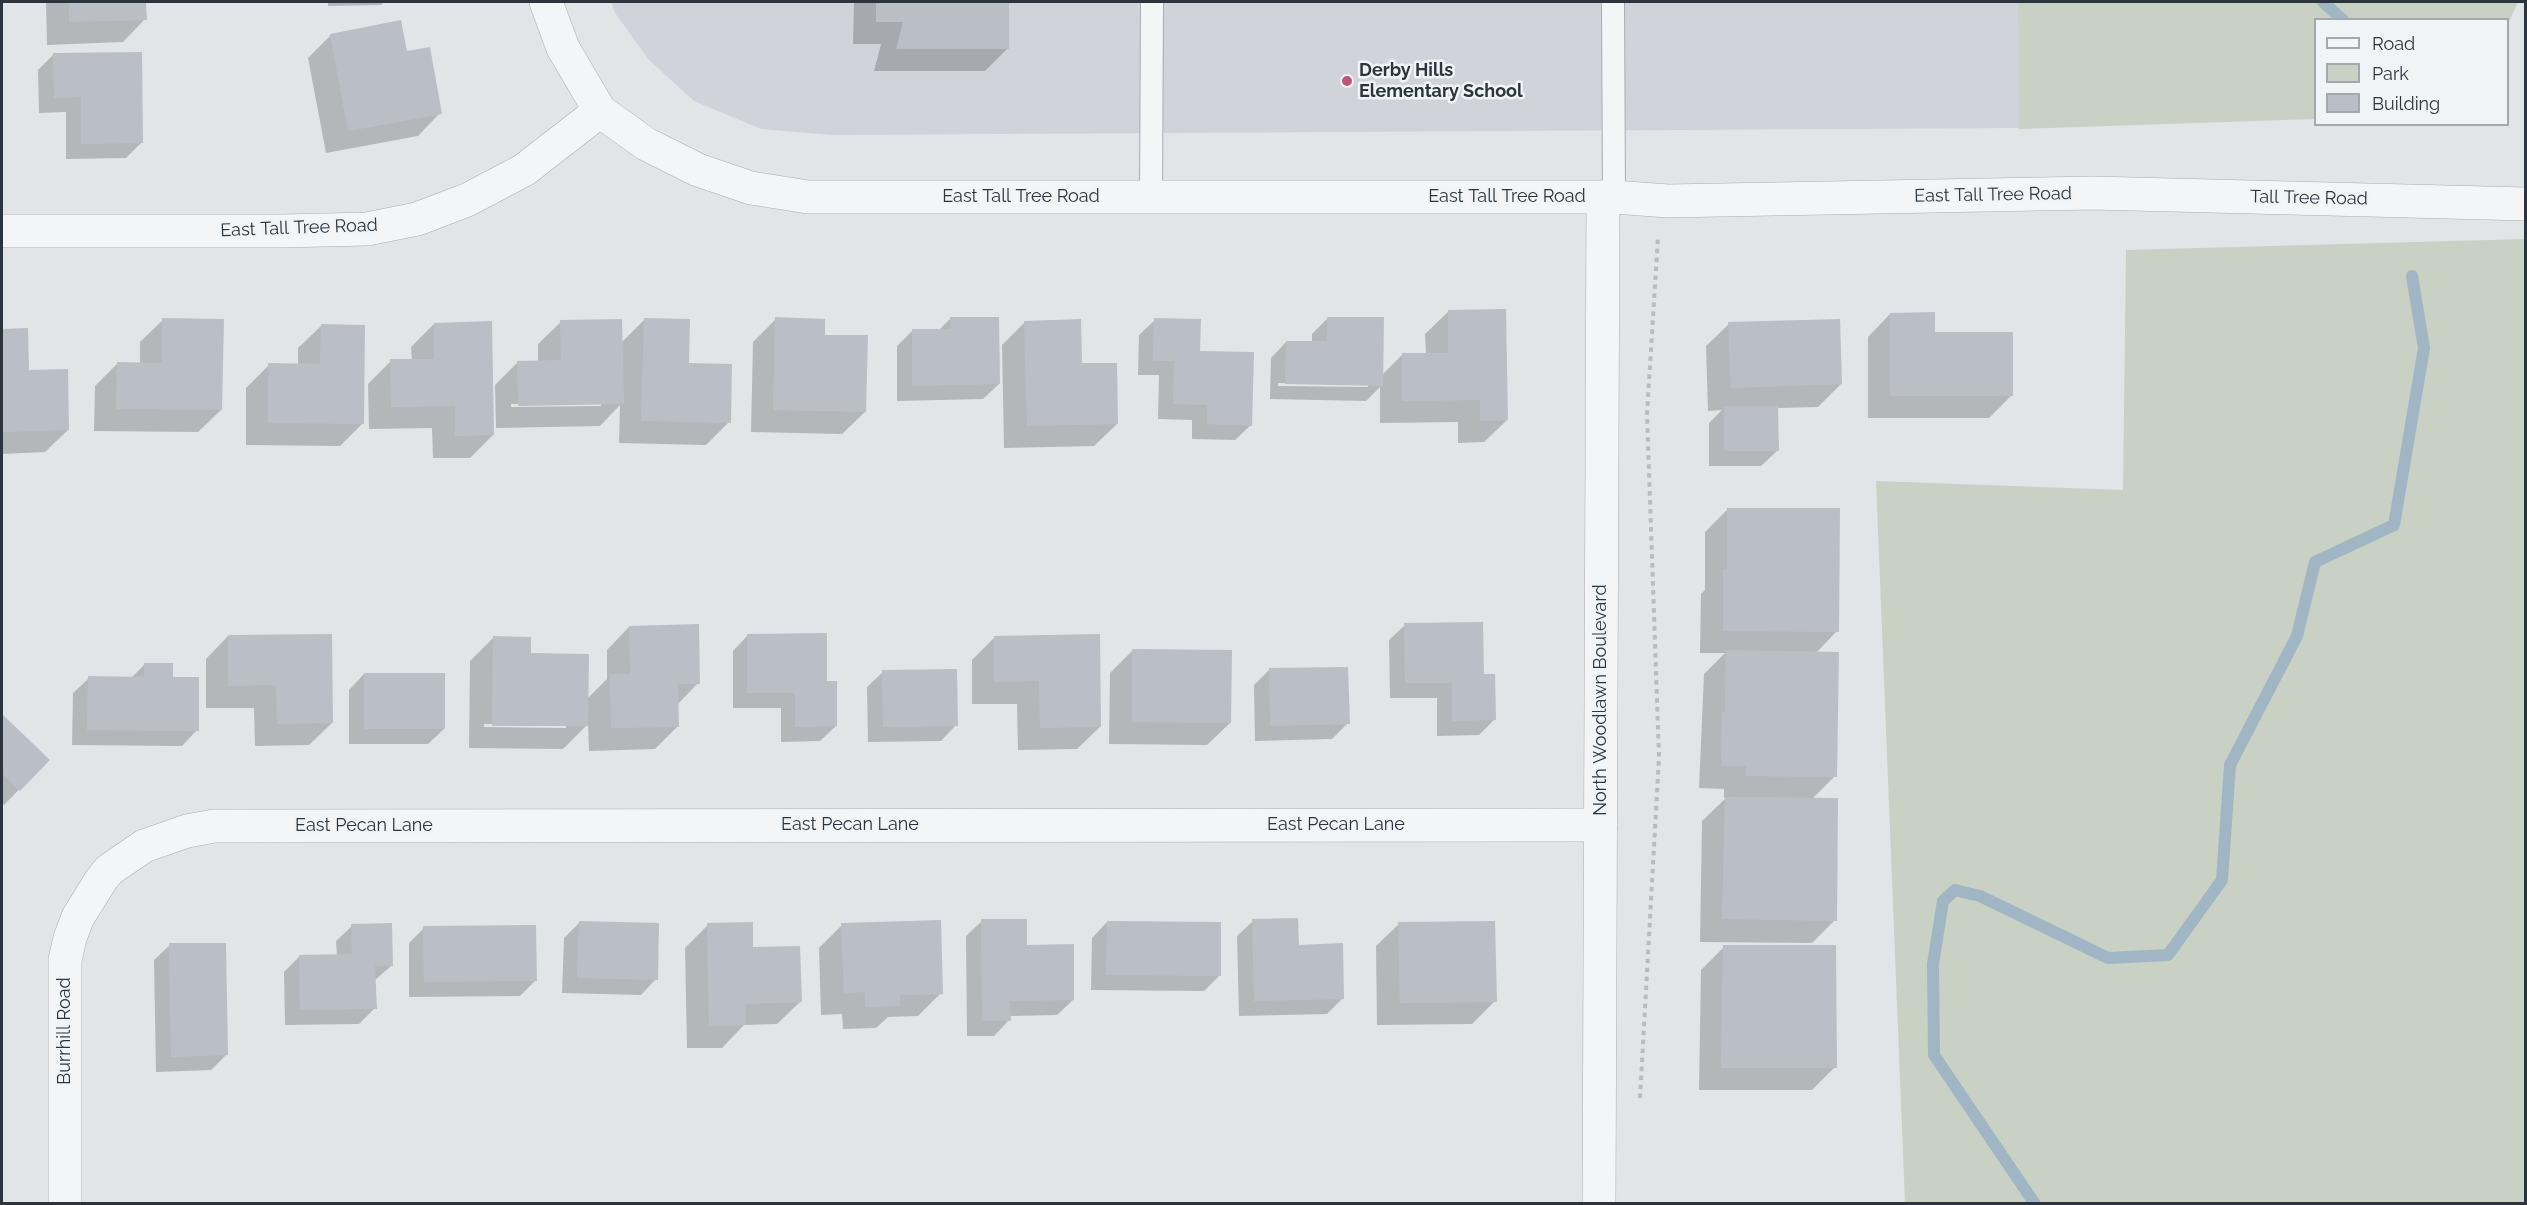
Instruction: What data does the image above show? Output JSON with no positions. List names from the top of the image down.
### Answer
{
  "streets": {
    "street": [
      "East Tall Tree Road",
      "Tall Tree Road",
      "North Woodlawn Boulevard",
      "East Pecan Lane",
      "Burrhill Road"
    ]
  },
  "crossings": [
    ["East Tall Tree Road", "Tall Tree Road"],
    ["East Tall Tree Road", "North Woodlawn Boulevard"],
    ["North Woodlawn Boulevard", "East Pecan Lane"],
    ["East Pecan Lane", "Burrhill Road"]
  ],
  "places": ["Derby Hills Elementary School"],
  "legend": ["Road", "Park", "Building"]
}
